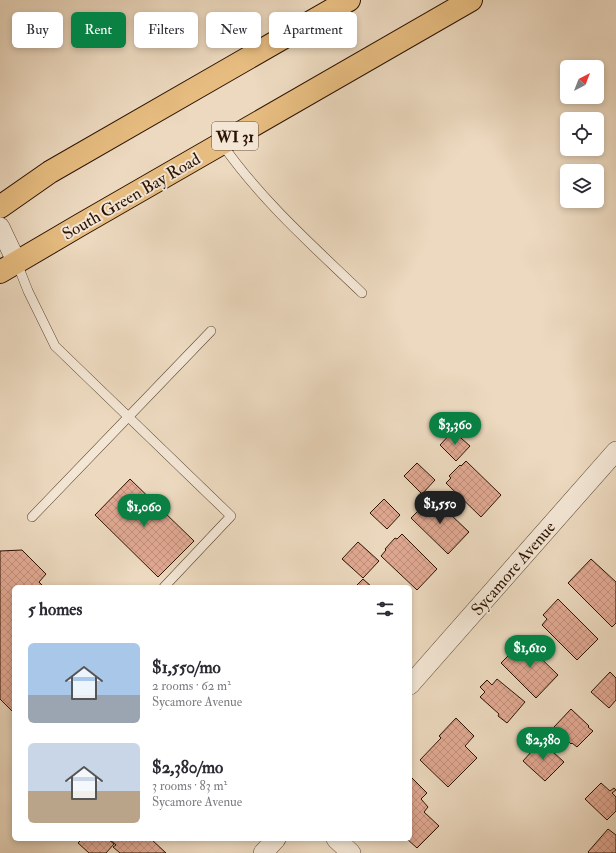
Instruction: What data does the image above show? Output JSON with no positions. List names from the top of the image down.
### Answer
{
  "streets": {
    "main road": ["WI 31", "South Green Bay Road"],
    "street": ["Sycamore Avenue"]
  },
  "north": "top right",
  "page": {
    "chip": [
      "Buy",
      "Rent",
      "Filters",
      "New",
      "Apartment"
    ],
    "price": [
      "$3,360",
      "$1,550",
      "$1,060",
      "$1,610",
      "$2,380"
    ],
    "heading": "5 homes",
    "list": [
      {
        "name": "$1,550/mo",
        "note": "2 rooms · 62 m² · Sycamore Avenue"
      },
      {
        "name": "$2,380/mo",
        "note": "3 rooms · 83 m² · Sycamore Avenue"
      }
    ]
  }
}
